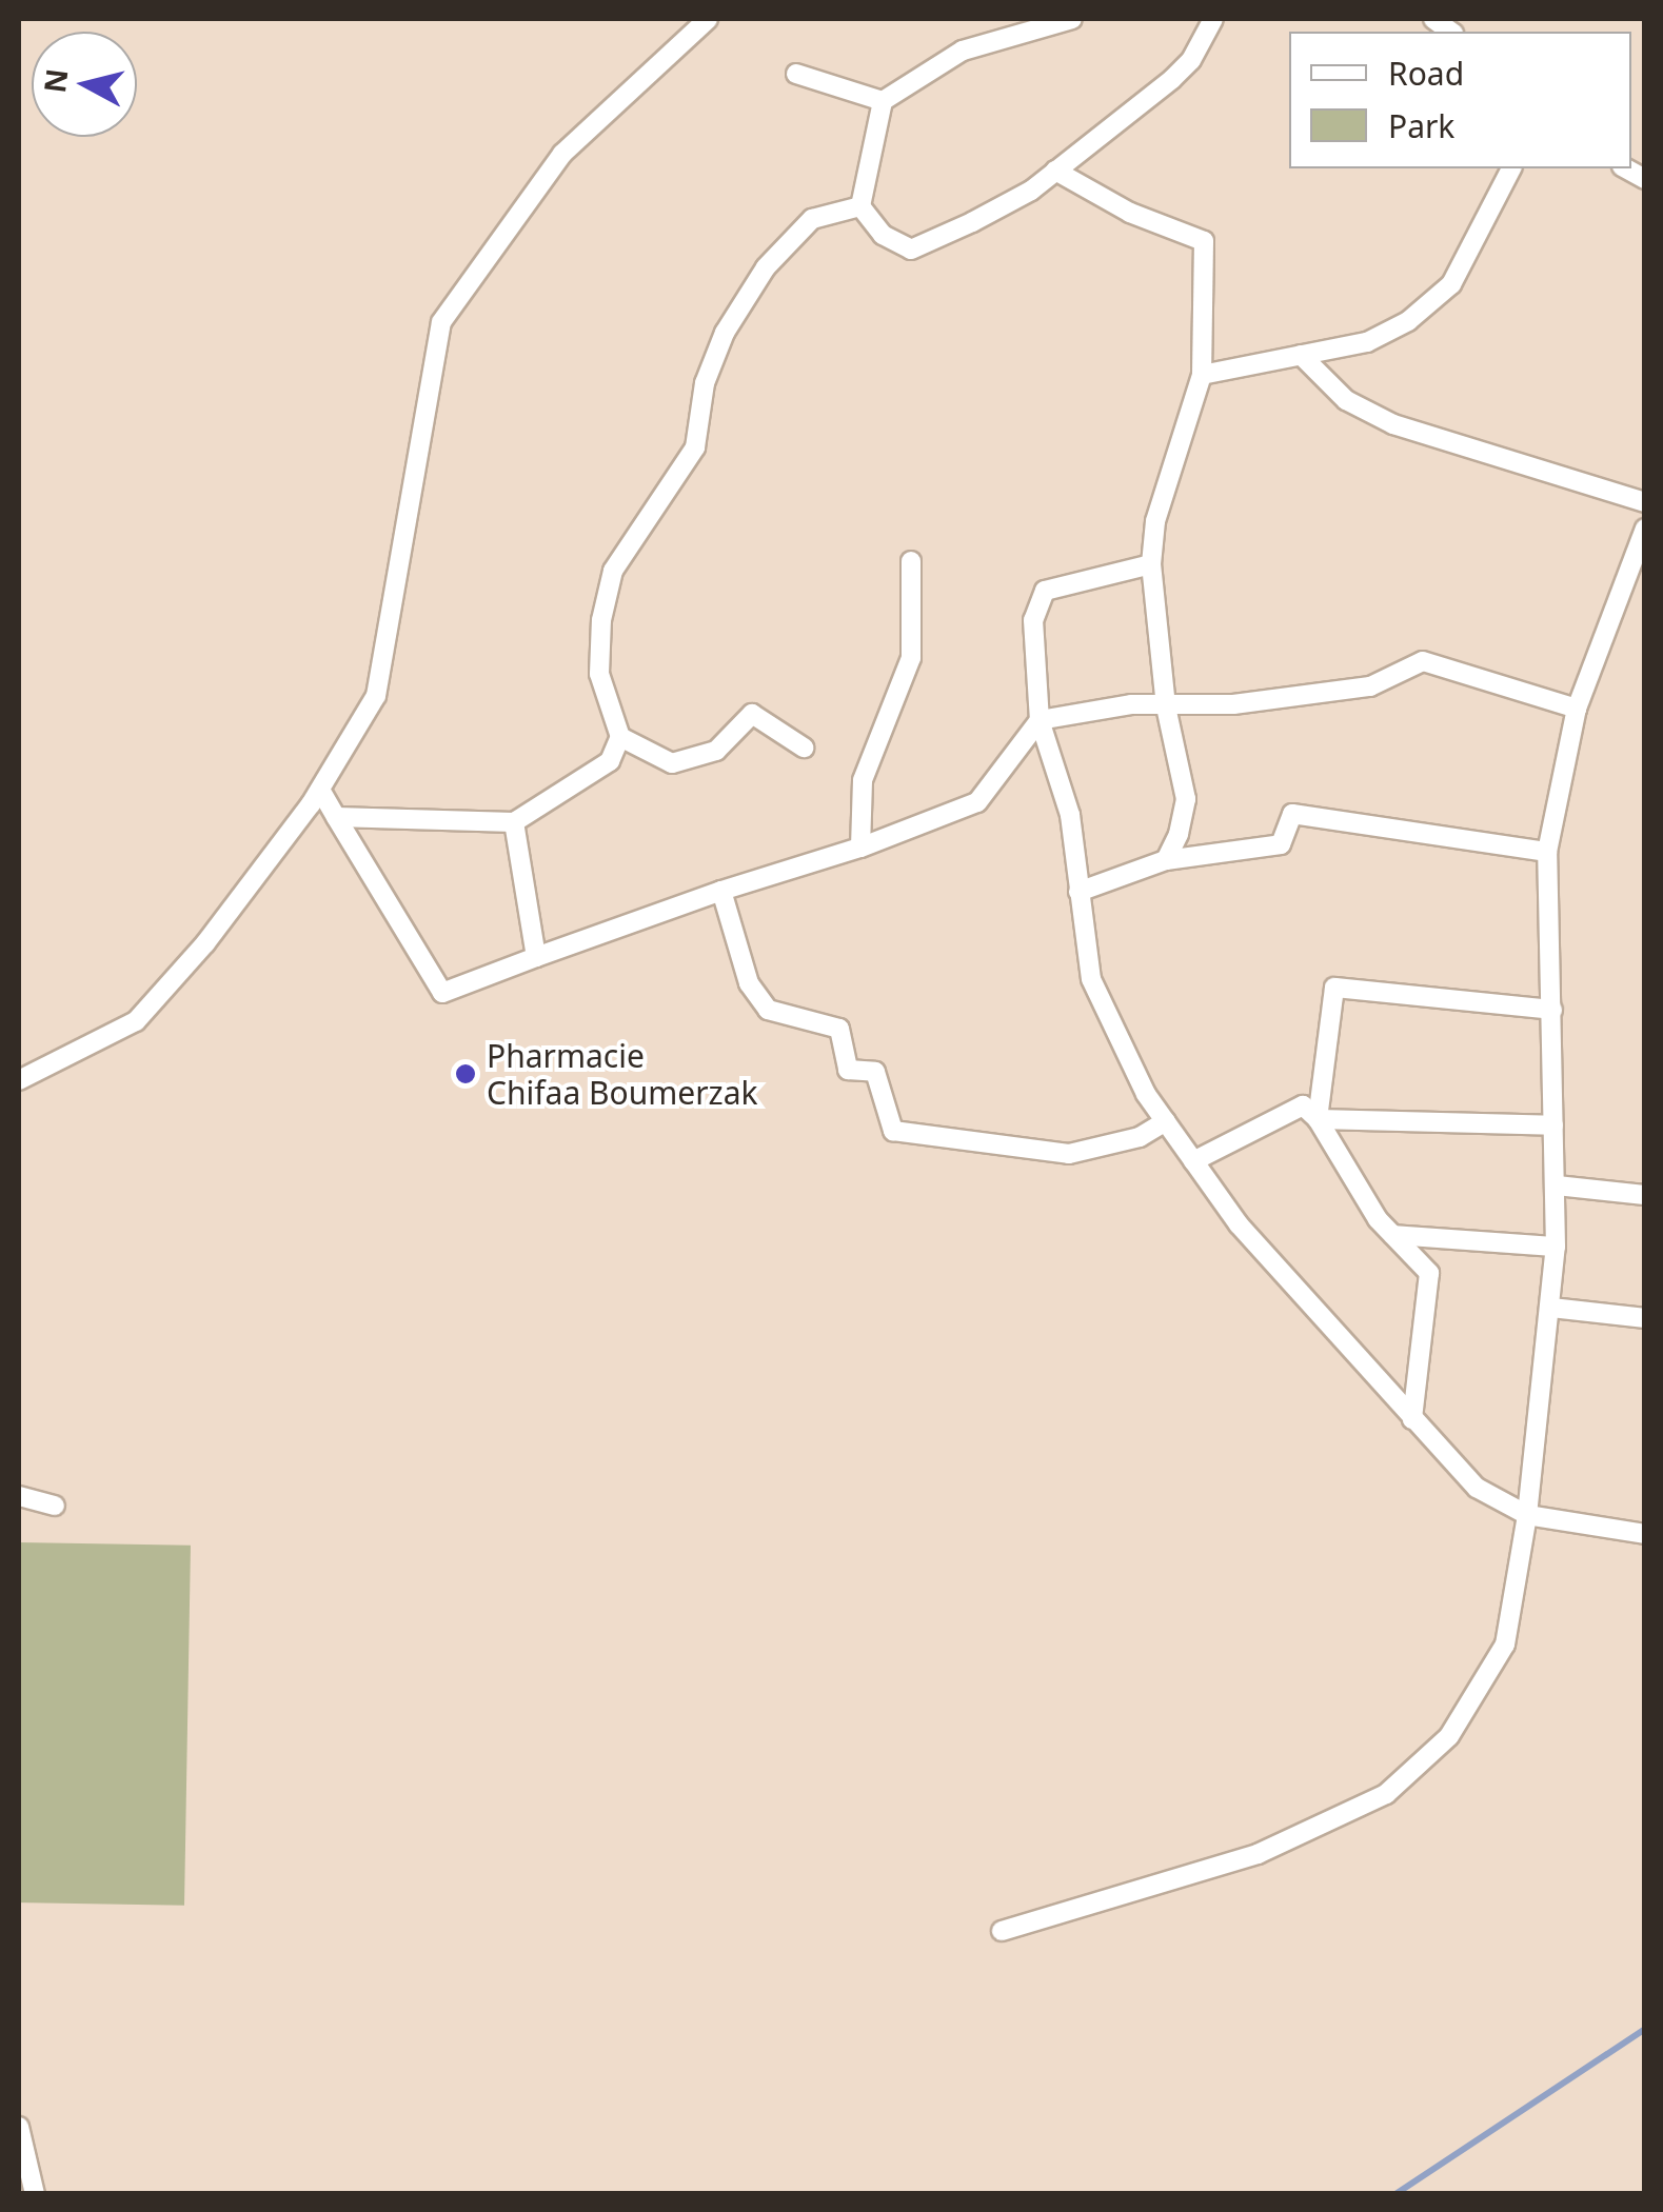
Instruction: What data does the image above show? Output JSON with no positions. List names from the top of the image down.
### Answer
{
  "places": ["Pharmacie Chifaa Boumerzak"],
  "legend": ["Road", "Park"],
  "north": "left"
}
